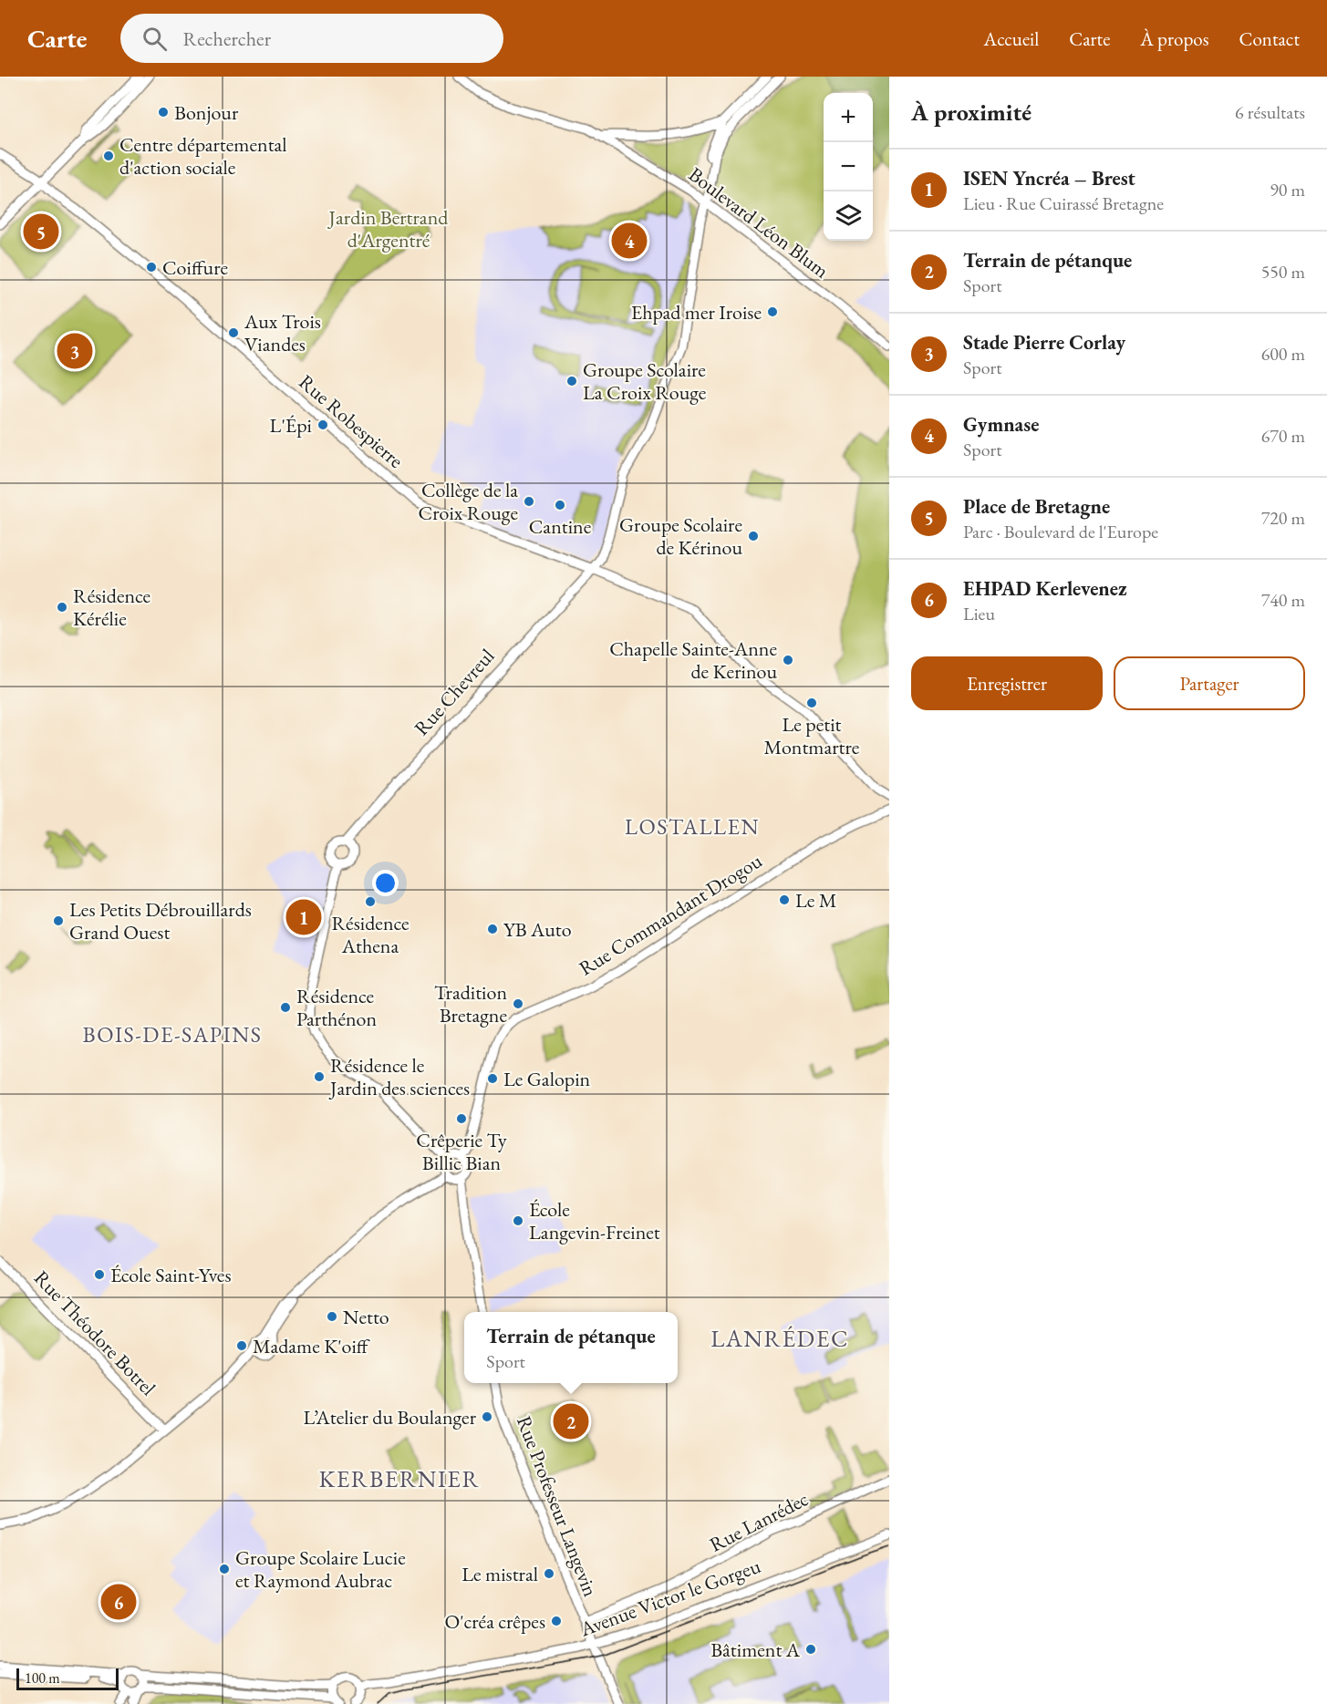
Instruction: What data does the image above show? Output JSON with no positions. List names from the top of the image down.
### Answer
{
  "streets": {
    "street": [
      "Boulevard Léon Blum",
      "Rue Robespierre",
      "Rue Chevreul",
      "Rue Commandant Drogou",
      "Rue Théodore Botrel",
      "Rue Professeur Langevin",
      "Rue Lanrédec",
      "Avenue Victor le Gorgeu"
    ]
  },
  "crossings": [
    ["Boulevard Léon Blum", "Rue Chevreul"],
    ["Rue Robespierre", "Rue Chevreul"],
    ["Rue Professeur Langevin", "Rue Lanrédec"],
    ["Rue Professeur Langevin", "Avenue Victor le Gorgeu"]
  ],
  "districts": [
    "LOSTALLEN",
    "BOIS-DE-SAPINS",
    "LANRÉDEC",
    "KERBERNIER"
  ],
  "parks": ["Jardin Bertrand d'Argentré"],
  "places": [
    "Bonjour",
    "Centre départemental d'action sociale",
    "Coiffure",
    "Ehpad mer Iroise",
    "Aux Trois Viandes",
    "Groupe Scolaire La Croix Rouge",
    "L'Épi",
    "Collège de la Croix Rouge",
    "Cantine",
    "Groupe Scolaire de Kérinou",
    "Résidence Kérélie",
    "Chapelle Sainte-Anne de Kerinou",
    "Le petit Montmartre",
    "Le M",
    "Résidence Athena",
    "Les Petits Débrouillards Grand Ouest",
    "YB Auto",
    "Tradition Bretagne",
    "Résidence Parthénon",
    "Résidence le Jardin des sciences",
    "Le Galopin",
    "Crêperie Ty Billic Bian",
    "École Langevin-Freinet",
    "École Saint-Yves",
    "Netto",
    "Madame K'oiff",
    "L’Atelier du Boulanger",
    "Groupe Scolaire Lucie et Raymond Aubrac",
    "Le mistral",
    "O'créa crêpes",
    "Bâtiment A"
  ],
  "scale_bar": "100 m",
  "page": {
    "header": "Carte",
    "search": "Rechercher",
    "nav": [
      "Accueil",
      "Carte",
      "À propos",
      "Contact"
    ],
    "heading": ["À proximité", "6 résultats"],
    "map_buttons": ["+", "−"],
    "list": [
      {
        "mark": "1",
        "name": "ISEN Yncréa – Brest",
        "note": "Lieu · Rue Cuirassé Bretagne",
        "value": "90 m"
      },
      {
        "mark": "2",
        "name": "Terrain de pétanque",
        "note": "Sport",
        "value": "550 m"
      },
      {
        "mark": "3",
        "name": "Stade Pierre Corlay",
        "note": "Sport",
        "value": "600 m"
      },
      {
        "mark": "4",
        "name": "Gymnase",
        "note": "Sport",
        "value": "670 m"
      },
      {
        "mark": "5",
        "name": "Place de Bretagne",
        "note": "Parc · Boulevard de l'Europe",
        "value": "720 m"
      },
      {
        "mark": "6",
        "name": "EHPAD Kerlevenez",
        "note": "Lieu",
        "value": "740 m"
      }
    ],
    "pins": [
      "5",
      "4",
      "3",
      "1",
      "2",
      "6"
    ],
    "buttons": ["Enregistrer", "Partager"],
    "popup": ["Terrain de pétanque", "Sport"],
    "scale": "100 m"
  }
}
